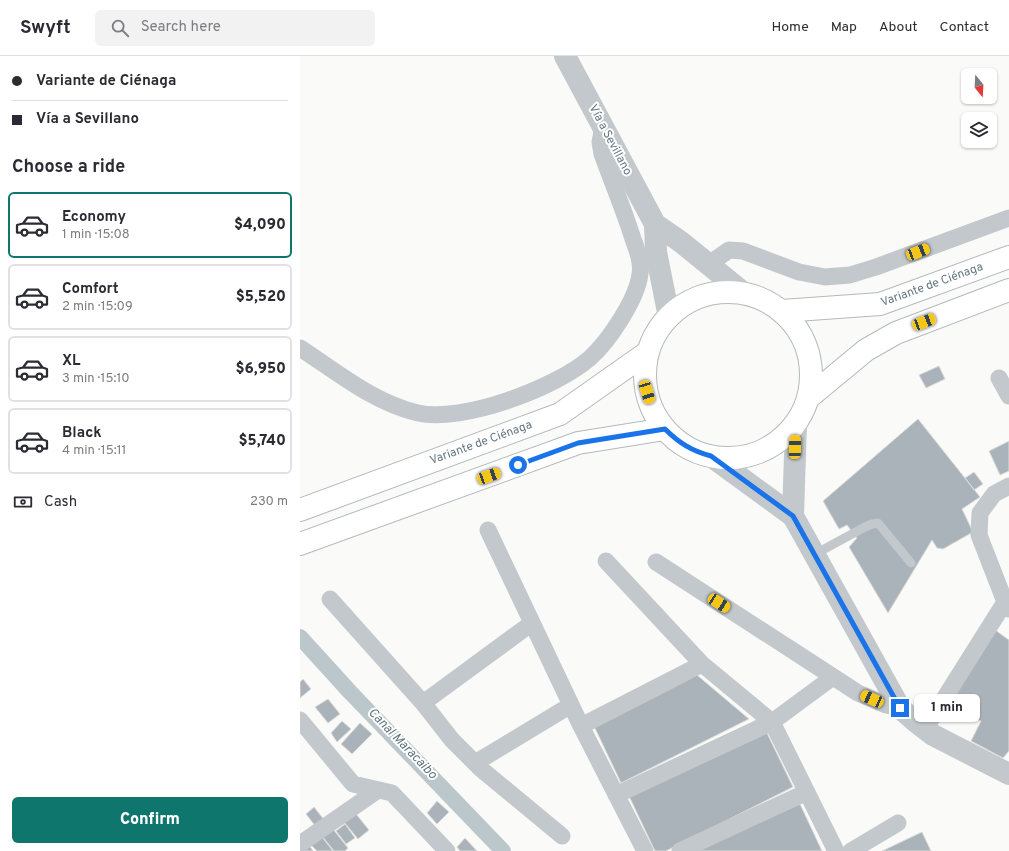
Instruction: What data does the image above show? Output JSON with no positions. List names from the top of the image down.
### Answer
{
  "streets": {
    "highway": ["Variante de Ciénaga"],
    "street": ["Vía a Sevillano"]
  },
  "water": ["Canal Maracaibo"],
  "north": "bottom",
  "page": {
    "header": "Swyft",
    "search": "Search here",
    "nav": [
      "Home",
      "Map",
      "About",
      "Contact"
    ],
    "banner": ["Variante de Ciénaga", "Vía a Sevillano"],
    "heading": "Choose a ride",
    "list": [
      {
        "name": "Economy",
        "note": "1 min · 15:08",
        "value": "$4,090"
      },
      {
        "name": "Comfort",
        "note": "2 min · 15:09",
        "value": "$5,520"
      },
      {
        "name": "XL",
        "note": "3 min · 15:10",
        "value": "$6,950"
      },
      {
        "name": "Black",
        "note": "4 min · 15:11",
        "value": "$5,740"
      }
    ],
    "pay": ["Cash", "230 m"],
    "bubble": "1 min",
    "buttons": "Confirm"
  }
}
